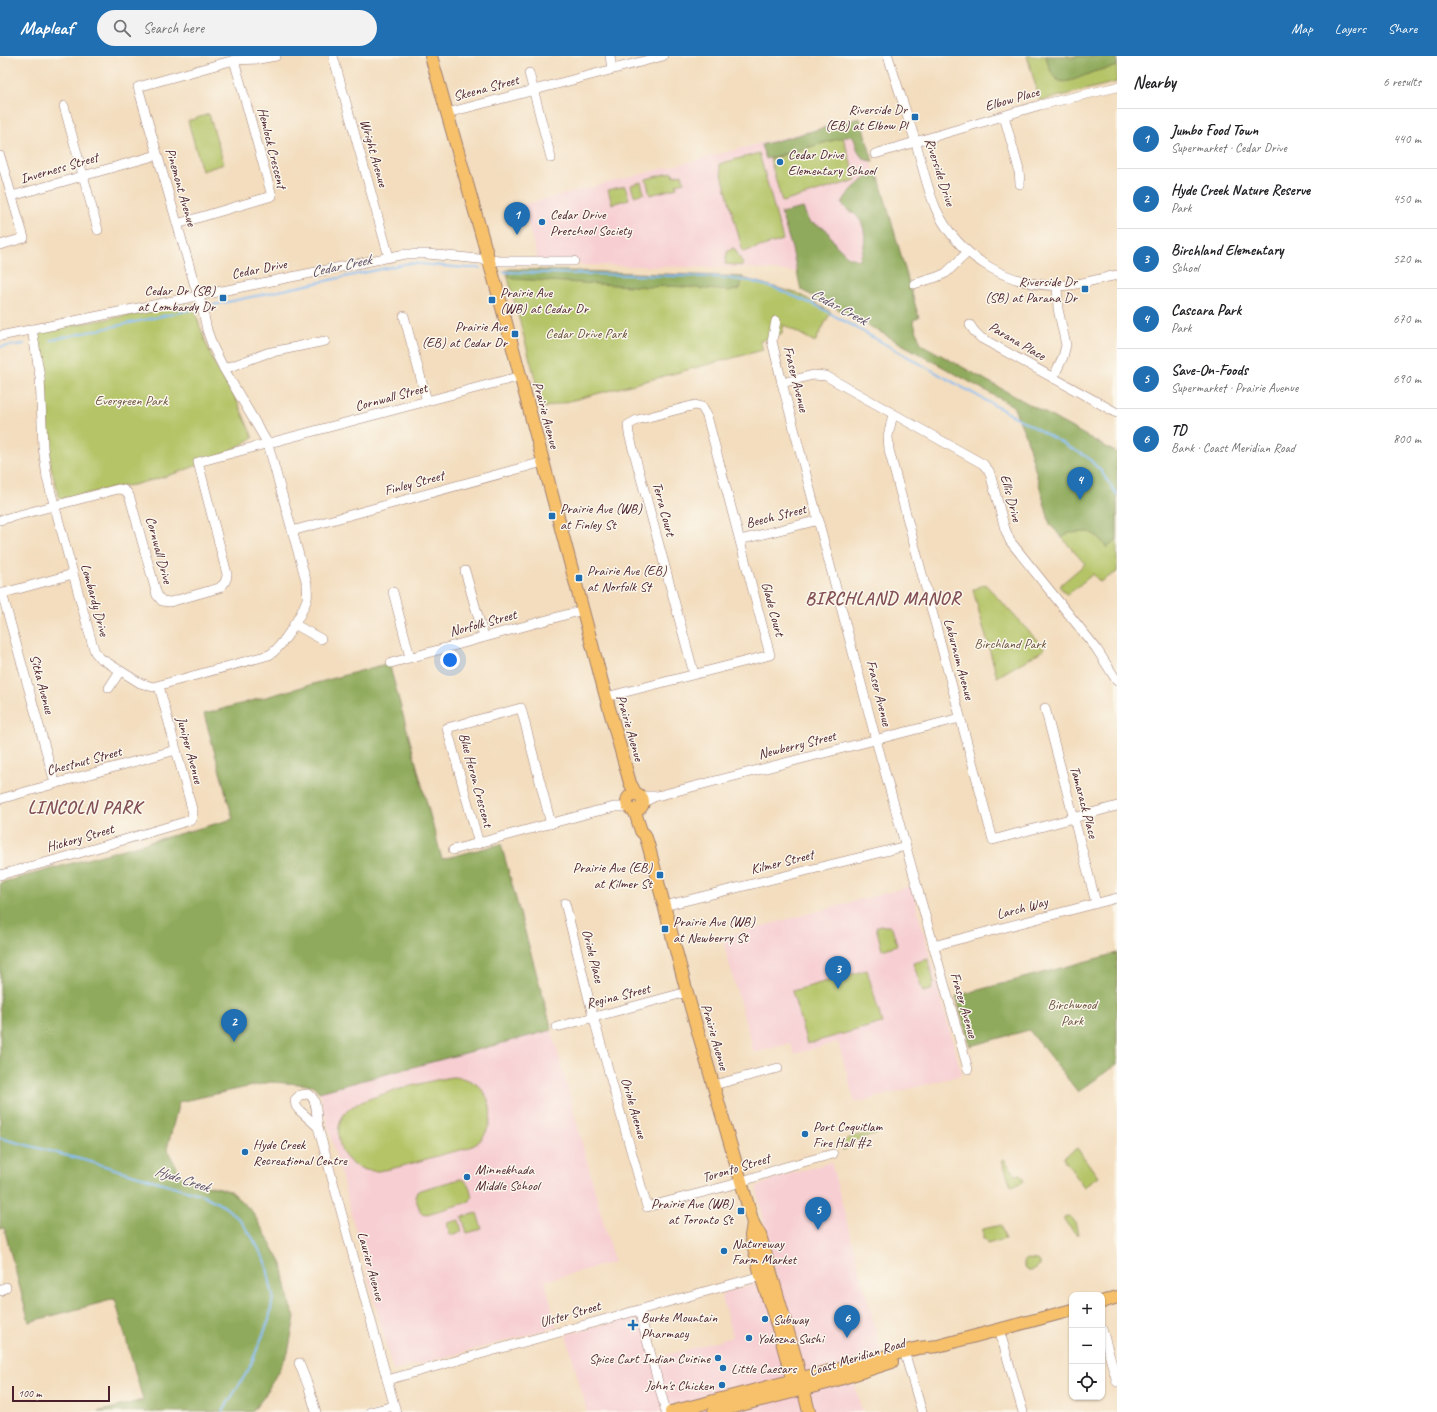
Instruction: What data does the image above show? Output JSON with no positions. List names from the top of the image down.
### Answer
{
  "streets": {
    "main road": ["Prairie Avenue", "Coast Meridian Road"],
    "street": [
      "Skeena Street",
      "Elbow Place",
      "Hemlock Crescent",
      "Wright Avenue",
      "Inverness Street",
      "Riverside Drive",
      "Pinemont Avenue",
      "Cedar Drive",
      "Parana Place",
      "Fraser Avenue",
      "Cornwall Street",
      "Finley Street",
      "Ellis Drive",
      "Terra Court",
      "Beech Street",
      "Cornwall Drive",
      "Lombardy Drive",
      "Glade Court",
      "Norfolk Street",
      "Laburnum Avenue",
      "Sitka Avenue",
      "Newberry Street",
      "Juniper Avenue",
      "Chestnut Street",
      "Blue Heron Crescent",
      "Tamarack Place",
      "Hickory Street",
      "Kilmer Street",
      "Larch Way",
      "Oriole Place",
      "Regina Street",
      "Oriole Avenue",
      "Toronto Street",
      "Laurier Avenue",
      "Ulster Street"
    ]
  },
  "crossings": [
    ["Skeena Street", "Prairie Avenue"],
    ["Elbow Place", "Riverside Drive"],
    ["Hemlock Crescent", "Pinemont Avenue"],
    ["Wright Avenue", "Cedar Drive"],
    ["Inverness Street", "Pinemont Avenue"],
    ["Pinemont Avenue", "Cedar Drive"],
    ["Pinemont Avenue", "Lombardy Drive"],
    ["Cedar Drive", "Prairie Avenue"],
    ["Cedar Drive", "Lombardy Drive"],
    ["Fraser Avenue", "Ellis Drive"],
    ["Fraser Avenue", "Beech Street"],
    ["Fraser Avenue", "Newberry Street"],
    ["Fraser Avenue", "Kilmer Street"],
    ["Fraser Avenue", "Larch Way"],
    ["Cornwall Street", "Prairie Avenue"],
    ["Cornwall Street", "Cornwall Drive"],
    ["Cornwall Street", "Lombardy Drive"],
    ["Prairie Avenue", "Finley Street"],
    ["Prairie Avenue", "Glade Court"],
    ["Prairie Avenue", "Norfolk Street"],
    ["Prairie Avenue", "Newberry Street"],
    ["Prairie Avenue", "Kilmer Street"],
    ["Prairie Avenue", "Regina Street"],
    ["Prairie Avenue", "Toronto Street"],
    ["Prairie Avenue", "Ulster Street"],
    ["Prairie Avenue", "Coast Meridian Road"],
    ["Finley Street", "Lombardy Drive"],
    ["Ellis Drive", "Laburnum Avenue"],
    ["Terra Court", "Glade Court"],
    ["Beech Street", "Glade Court"],
    ["Cornwall Drive", "Lombardy Drive"],
    ["Lombardy Drive", "Juniper Avenue"],
    ["Laburnum Avenue", "Newberry Street"],
    ["Laburnum Avenue", "Tamarack Place"],
    ["Sitka Avenue", "Chestnut Street"],
    ["Newberry Street", "Blue Heron Crescent"],
    ["Juniper Avenue", "Chestnut Street"],
    ["Juniper Avenue", "Hickory Street"],
    ["Tamarack Place", "Larch Way"],
    ["Oriole Place", "Regina Street"],
    ["Oriole Place", "Oriole Avenue"],
    ["Regina Street", "Oriole Avenue"],
    ["Oriole Avenue", "Toronto Street"],
    ["Laurier Avenue", "Ulster Street"]
  ],
  "districts": ["BIRCHLAND MANOR", "LINCOLN PARK"],
  "water": ["Cedar Creek", "Hyde Creek"],
  "parks": [
    "Cedar Drive Park",
    "Evergreen Park",
    "Birchland Park",
    "Birchwood Park"
  ],
  "places": {
    "transit": [
      "Riverside Dr (EB) at Elbow Pl",
      "Riverside Dr (SB) at Parana Dr",
      "Cedar Dr (SB) at Lombardy Dr",
      "Prairie Ave (WB) at Cedar Dr",
      "Prairie Ave (EB) at Cedar Dr",
      "Prairie Ave (WB) at Finley St",
      "Prairie Ave (EB) at Norfolk St",
      "Prairie Ave (EB) at Kilmer St",
      "Prairie Ave (WB) at Newberry St",
      "Prairie Ave (WB) at Toronto St"
    ],
    "other": [
      "Cedar Drive Elementary School",
      "Cedar Drive Preschool Society",
      "Port Coquitlam Fire Hall #2",
      "Hyde Creek Recreational Centre",
      "Minnekhada Middle School",
      "Natureway Farm Market",
      "Subway",
      "Yokozna Sushi",
      "Spice Cart Indian Cuisine",
      "Little Caesars",
      "John's Chicken"
    ],
    "health": ["Burke Mountain Pharmacy"]
  },
  "scale_bar": "100 m",
  "page": {
    "header": "Mapleaf",
    "search": "Search here",
    "nav": ["Map", "Layers", "Share"],
    "heading": ["Nearby", "6 results"],
    "list": [
      {
        "mark": "1",
        "name": "Jumbo Food Town",
        "note": "Supermarket · Cedar Drive",
        "value": "440 m"
      },
      {
        "mark": "2",
        "name": "Hyde Creek Nature Reserve",
        "note": "Park",
        "value": "450 m"
      },
      {
        "mark": "3",
        "name": "Birchland Elementary",
        "note": "School",
        "value": "520 m"
      },
      {
        "mark": "4",
        "name": "Cascara Park",
        "note": "Park",
        "value": "670 m"
      },
      {
        "mark": "5",
        "name": "Save-On-Foods",
        "note": "Supermarket · Prairie Avenue",
        "value": "690 m"
      },
      {
        "mark": "6",
        "name": "TD",
        "note": "Bank · Coast Meridian Road",
        "value": "800 m"
      }
    ],
    "pins": [
      "1",
      "4",
      "3",
      "2",
      "5",
      "6"
    ],
    "map_buttons": ["+", "−"],
    "scale": "100 m"
  }
}
